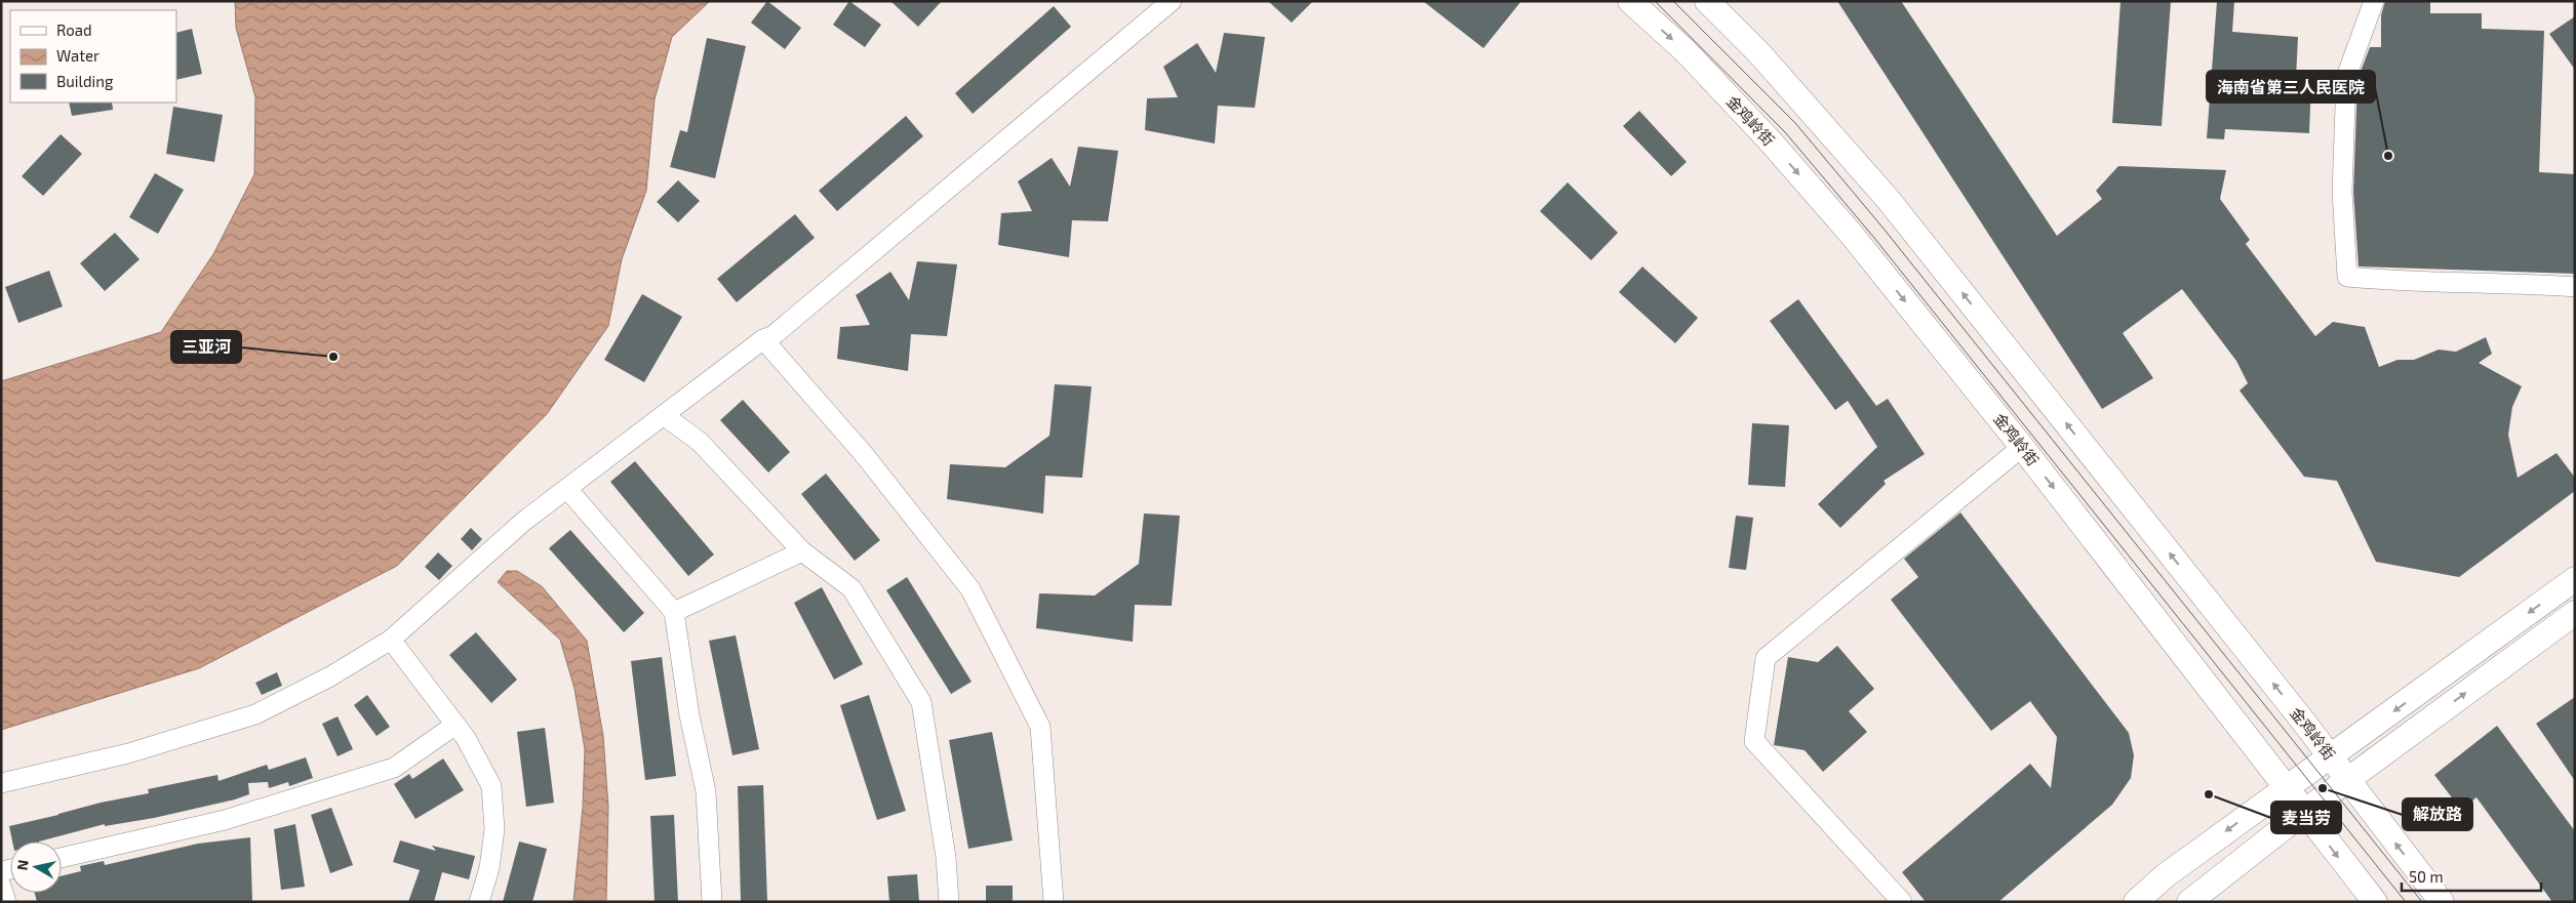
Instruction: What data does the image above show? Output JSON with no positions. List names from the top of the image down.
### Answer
{
  "streets": {
    "main road": ["金鸡岭街"]
  },
  "places": [
    "海南省第三人民医院",
    "三亚河",
    "解放路",
    "麦当劳"
  ],
  "legend": ["Road", "Water", "Building"],
  "scale_bar": "50 m",
  "north": "left"
}
